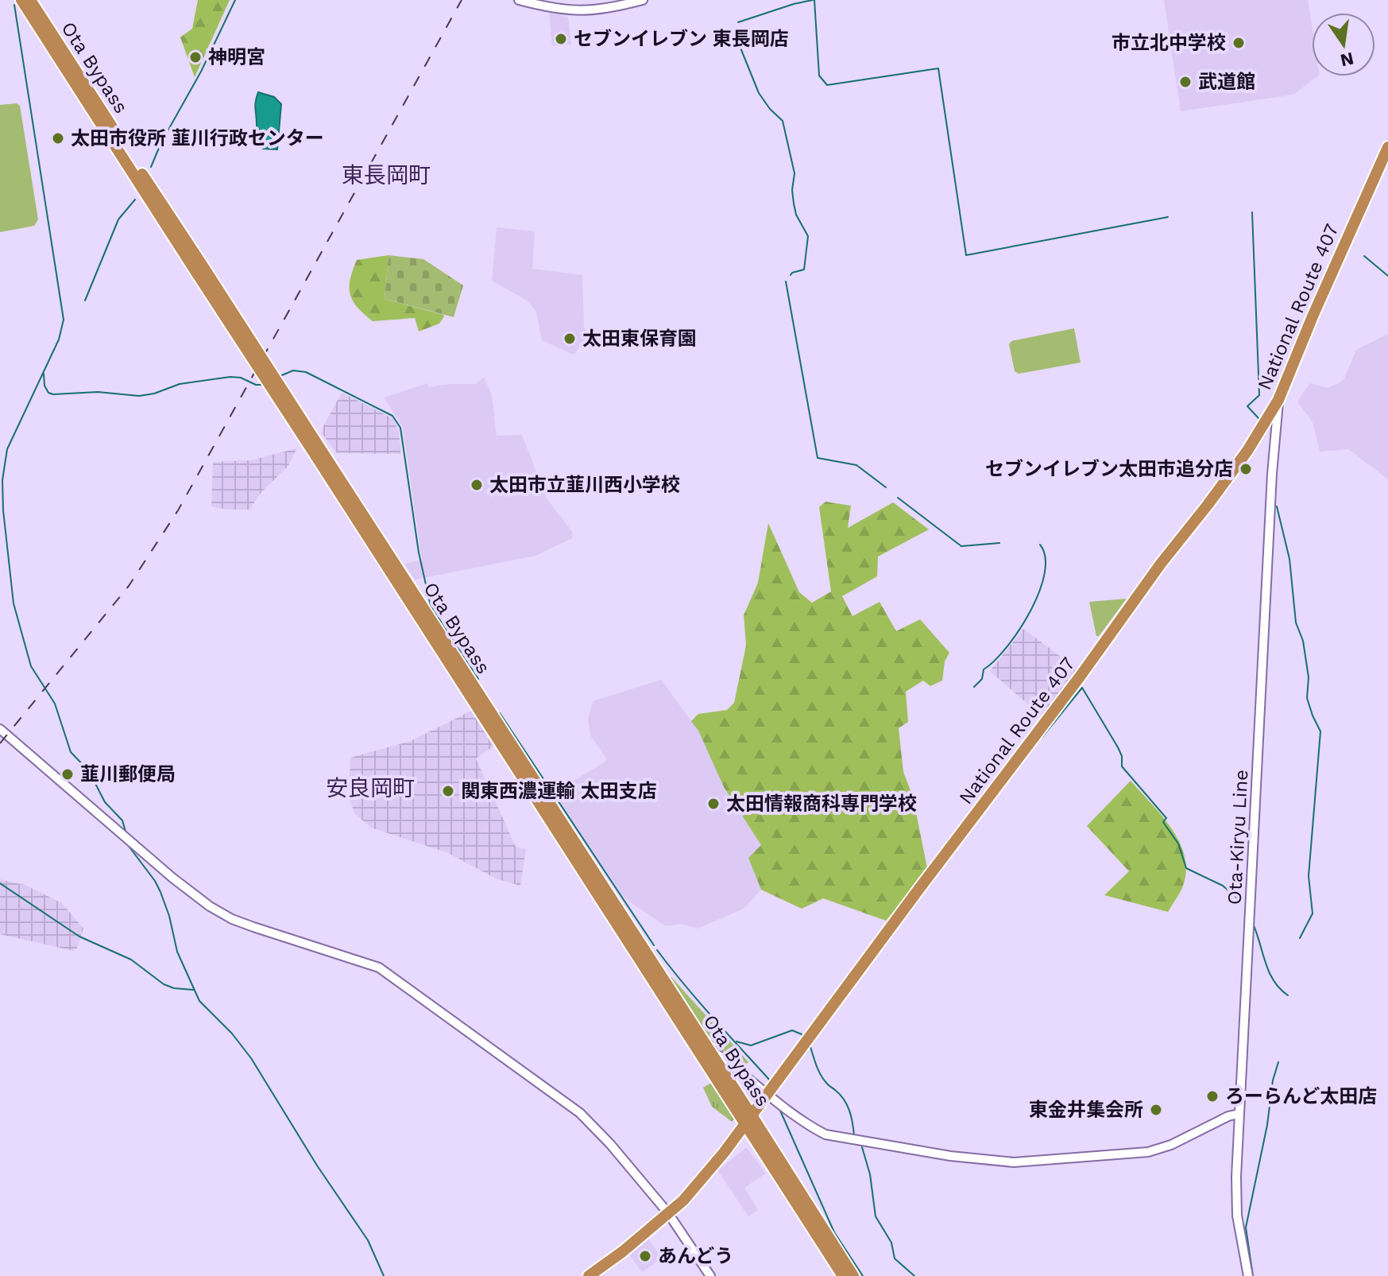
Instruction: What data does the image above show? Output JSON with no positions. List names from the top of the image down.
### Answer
{
  "streets": {
    "highway": ["Ota Bypass", "National Route 407"],
    "street": ["Ota-Kiryu Line"]
  },
  "crossings": [
    ["Ota Bypass", "National Route 407"],
    ["National Route 407", "Ota-Kiryu Line"]
  ],
  "districts": ["東長岡町", "安良岡町"],
  "places": [
    "セブンイレブン 東長岡店",
    "市立北中学校",
    "神明宮",
    "武道館",
    "太田市役所 韮川行政センター",
    "太田東保育園",
    "セブンイレブン太田市追分店",
    "太田市立韮川西小学校",
    "韮川郵便局",
    "関東西濃運輸 太田支店",
    "太田情報商科専門学校",
    "ろーらんど太田店",
    "東金井集会所",
    "あんどう"
  ],
  "north": "bottom"
}
